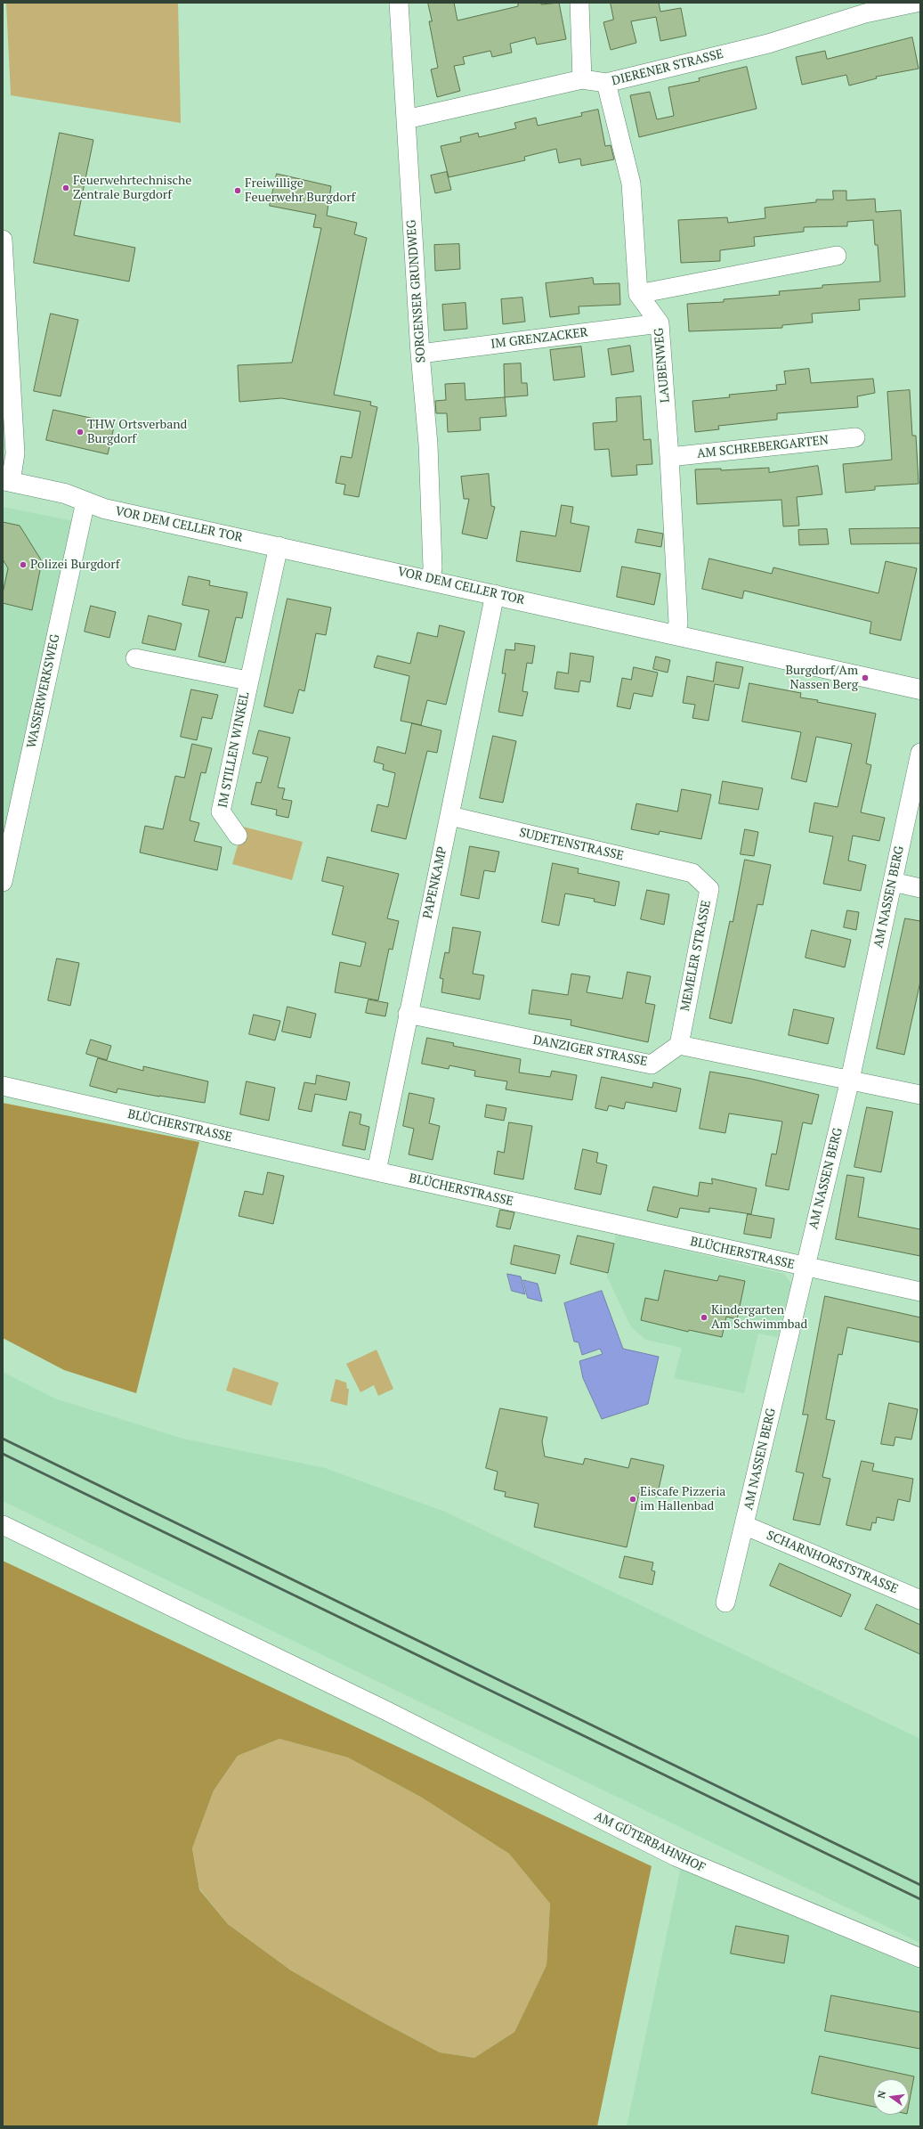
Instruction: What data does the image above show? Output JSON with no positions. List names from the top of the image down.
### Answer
{
  "streets": {
    "street": [
      "DIERENER STRASSE",
      "SORGENSER GRUNDWEG",
      "IM GRENZACKER",
      "LAUBENWEG",
      "AM SCHREBERGARTEN",
      "VOR DEM CELLER TOR",
      "WASSERWERKSWEG",
      "IM STILLEN WINKEL",
      "SUDETENSTRASSE",
      "PAPENKAMP",
      "AM NASSEN BERG",
      "MEMELER STRASSE",
      "DANZIGER STRASSE",
      "BLÜCHERSTRASSE",
      "SCHARNHORSTSTRASSE",
      "AM GÜTERBAHNHOF"
    ]
  },
  "crossings": [
    ["DIERENER STRASSE", "SORGENSER GRUNDWEG"],
    ["SORGENSER GRUNDWEG", "IM GRENZACKER"],
    ["SORGENSER GRUNDWEG", "VOR DEM CELLER TOR"],
    ["IM GRENZACKER", "LAUBENWEG"],
    ["LAUBENWEG", "AM SCHREBERGARTEN"],
    ["LAUBENWEG", "VOR DEM CELLER TOR"],
    ["VOR DEM CELLER TOR", "WASSERWERKSWEG"],
    ["VOR DEM CELLER TOR", "IM STILLEN WINKEL"],
    ["VOR DEM CELLER TOR", "PAPENKAMP"],
    ["SUDETENSTRASSE", "PAPENKAMP"],
    ["SUDETENSTRASSE", "MEMELER STRASSE"],
    ["PAPENKAMP", "DANZIGER STRASSE"],
    ["PAPENKAMP", "BLÜCHERSTRASSE"],
    ["AM NASSEN BERG", "BLÜCHERSTRASSE"],
    ["AM NASSEN BERG", "SCHARNHORSTSTRASSE"],
    ["MEMELER STRASSE", "DANZIGER STRASSE"]
  ],
  "places": [
    "Feuerwehrtechnische Zentrale Burgdorf",
    "Freiwillige Feuerwehr Burgdorf",
    "THW Ortsverband Burgdorf",
    "Polizei Burgdorf",
    "Burgdorf/Am Nassen Berg",
    "Kindergarten Am Schwimmbad",
    "Eiscafe Pizzeria im Hallenbad"
  ],
  "north": "left"
}
